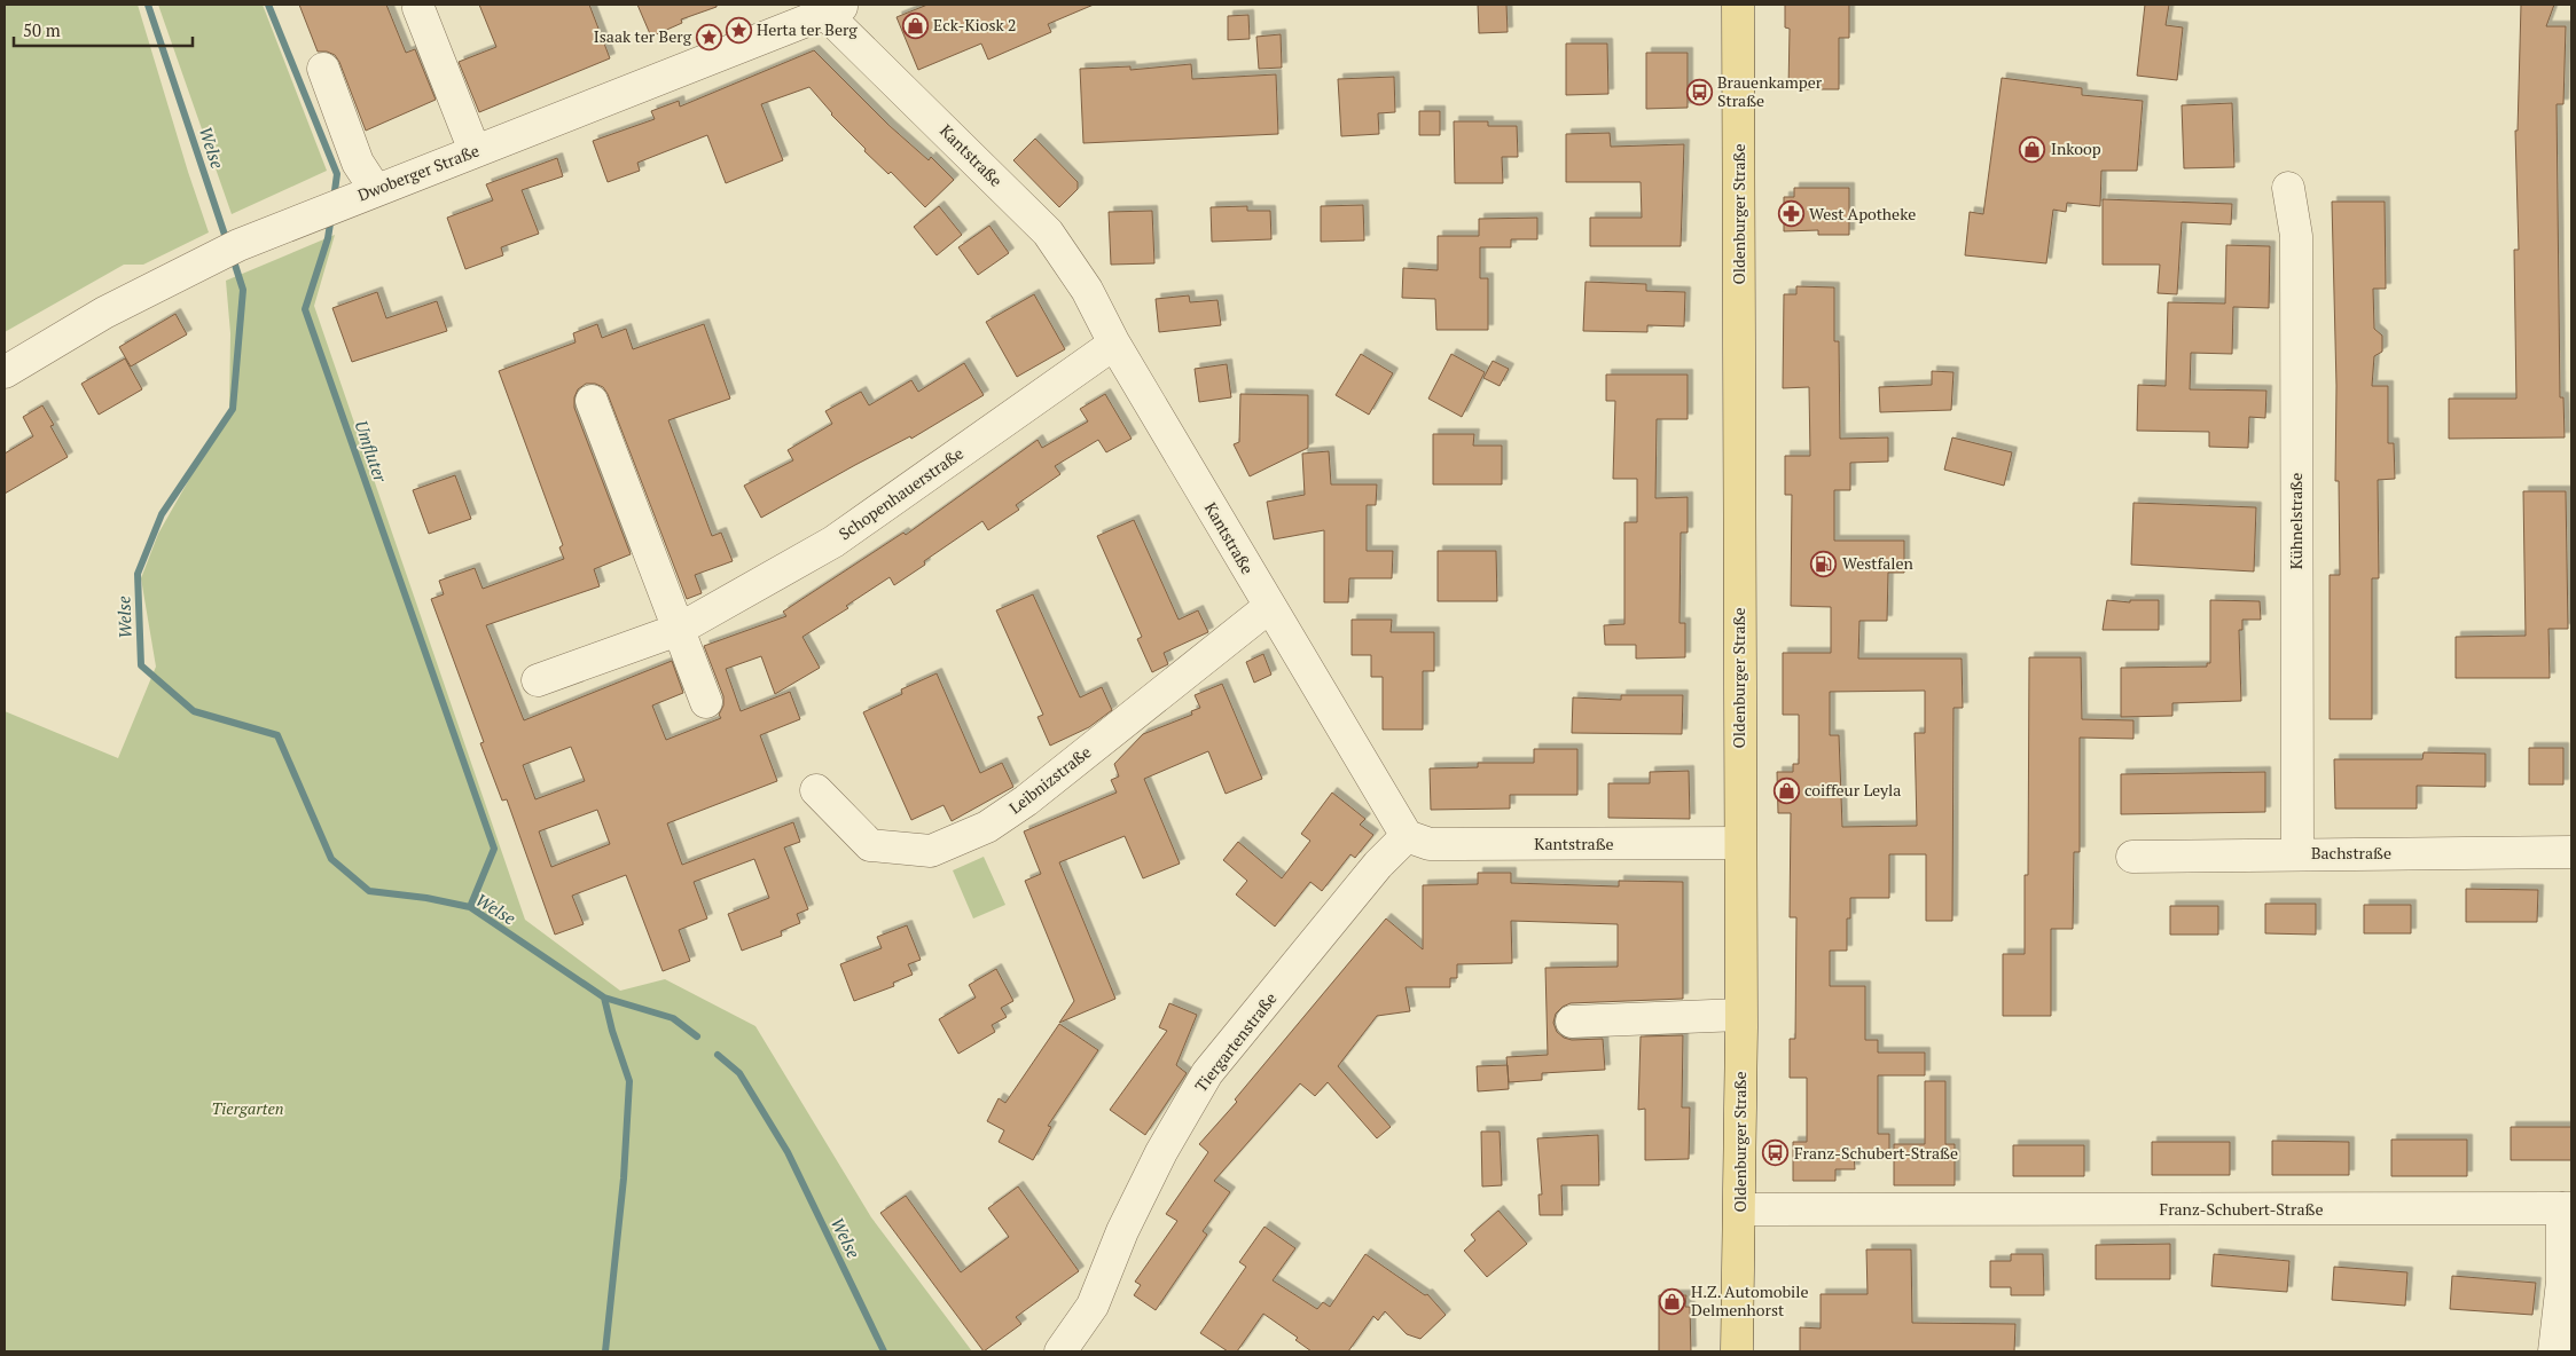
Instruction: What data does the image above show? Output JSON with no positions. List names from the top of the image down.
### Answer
{
  "streets": {
    "main road": ["Oldenburger Straße"],
    "street": [
      "Kantstraße",
      "Dwoberger Straße",
      "Schopenhauerstraße",
      "Kühnelstraße",
      "Leibnizstraße",
      "Bachstraße",
      "Tiergartenstraße",
      "Franz-Schubert-Straße"
    ]
  },
  "crossings": [
    ["Kantstraße", "Dwoberger Straße"],
    ["Kantstraße", "Oldenburger Straße"],
    ["Kantstraße", "Schopenhauerstraße"],
    ["Kantstraße", "Leibnizstraße"],
    ["Kantstraße", "Tiergartenstraße"],
    ["Oldenburger Straße", "Franz-Schubert-Straße"],
    ["Kühnelstraße", "Bachstraße"]
  ],
  "water": ["Welse", "Umfluter"],
  "parks": ["Tiergarten"],
  "places": {
    "shop": [
      "Eck-Kiosk 2",
      "Inkoop",
      "coiffeur Leyla",
      "H.Z. Automobile Delmenhorst"
    ],
    "place": ["Herta ter Berg", "Isaak ter Berg"],
    "bus stop": ["Brauenkamper Straße", "Franz-Schubert-Straße"],
    "pharmacy": ["West Apotheke"],
    "fuel station": ["Westfalen"]
  },
  "scale_bar": "50 m"
}
